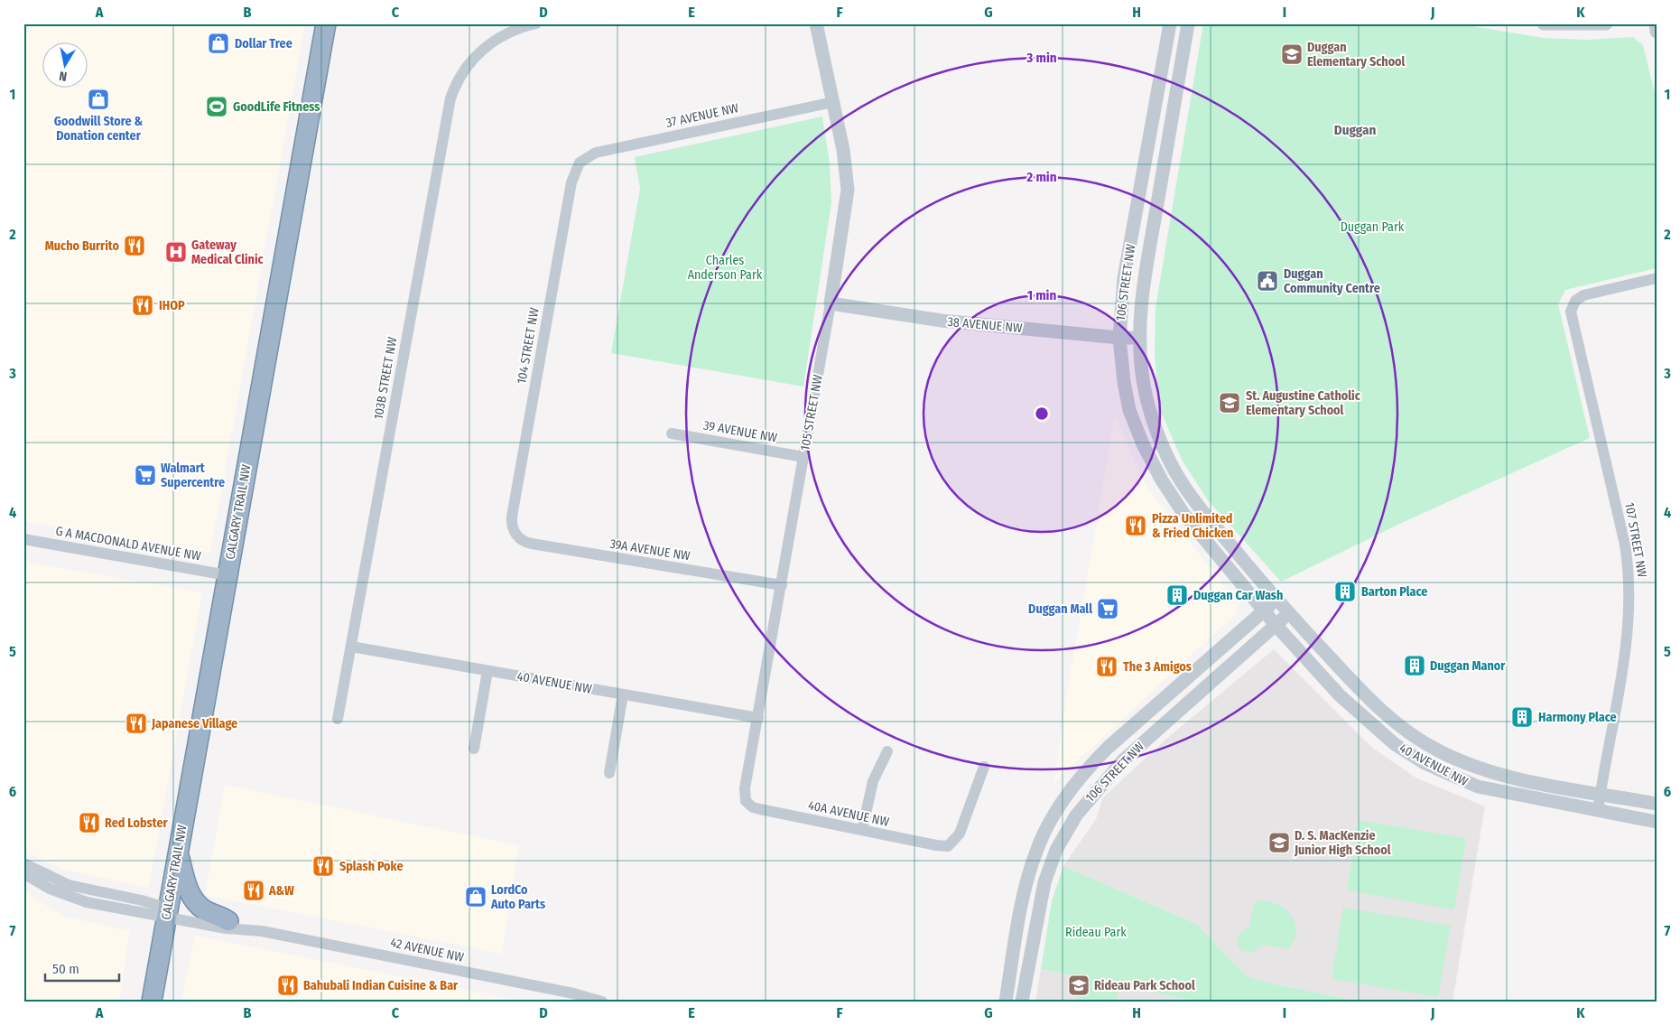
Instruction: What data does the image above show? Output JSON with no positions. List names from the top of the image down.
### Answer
{
  "streets": {
    "highway": ["CALGARY TRAIL NW"],
    "street": [
      "37 AVENUE NW",
      "106 STREET NW",
      "38 AVENUE NW",
      "104 STREET NW",
      "103B STREET NW",
      "105 STREET NW",
      "39 AVENUE NW",
      "107 STREET NW",
      "G A MACDONALD AVENUE NW",
      "39A AVENUE NW",
      "40 AVENUE NW",
      "40A AVENUE NW",
      "42 AVENUE NW"
    ]
  },
  "crossings": [
    ["37 AVENUE NW", "104 STREET NW"],
    ["37 AVENUE NW", "105 STREET NW"],
    ["106 STREET NW", "38 AVENUE NW"],
    ["106 STREET NW", "40 AVENUE NW"],
    ["38 AVENUE NW", "105 STREET NW"],
    ["104 STREET NW", "39A AVENUE NW"],
    ["103B STREET NW", "40 AVENUE NW"],
    ["105 STREET NW", "39 AVENUE NW"],
    ["105 STREET NW", "39A AVENUE NW"],
    ["105 STREET NW", "40 AVENUE NW"],
    ["105 STREET NW", "40A AVENUE NW"],
    ["CALGARY TRAIL NW", "G A MACDONALD AVENUE NW"],
    ["CALGARY TRAIL NW", "42 AVENUE NW"],
    ["107 STREET NW", "40 AVENUE NW"]
  ],
  "districts": ["Duggan"],
  "parks": ["Duggan Park", "Charles Anderson Park", "Rideau Park"],
  "places": {
    "shop": ["Dollar Tree", "Goodwill Store & Donation center", "LordCo Auto Parts"],
    "school or university": [
      "Duggan Elementary School",
      "St. Augustine Catholic Elementary School",
      "D. S. MacKenzie Junior High School",
      "Rideau Park School"
    ],
    "sports": ["GoodLife Fitness"],
    "restaurant": [
      "Mucho Burrito",
      "IHOP",
      "Pizza Unlimited & Fried Chicken",
      "The 3 Amigos",
      "Japanese Village",
      "Red Lobster",
      "Splash Poke",
      "A&W",
      "Bahubali Indian Cuisine & Bar"
    ],
    "hospital": ["Gateway Medical Clinic"],
    "public building": ["Duggan Community Centre"],
    "supermarket": ["Walmart Supercentre", "Duggan Mall"],
    "building": [
      "Barton Place",
      "Duggan Car Wash",
      "Duggan Manor",
      "Harmony Place"
    ]
  },
  "scale_bar": "50 m",
  "north": "bottom",
  "grid": {
    "columns": [
      "A",
      "B",
      "C",
      "D",
      "E",
      "F",
      "G",
      "H",
      "I",
      "J",
      "K"
    ],
    "rows": [
      "1",
      "2",
      "3",
      "4",
      "5",
      "6",
      "7"
    ]
  },
  "rings": ["3 min", "2 min", "1 min"]
}
